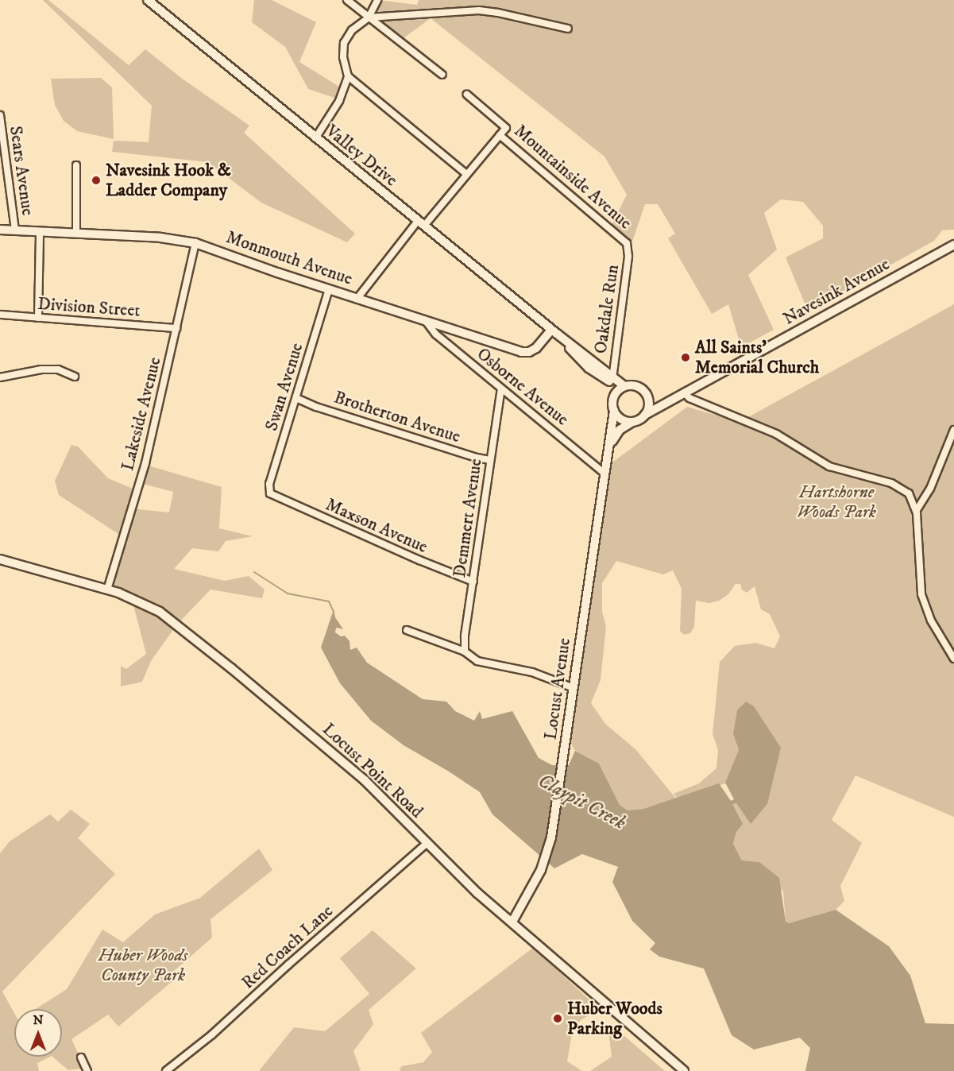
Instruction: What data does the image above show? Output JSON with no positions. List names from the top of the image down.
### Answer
{
  "streets": {
    "street": [
      "Valley Drive",
      "Sears Avenue",
      "Mountainside Avenue",
      "Monmouth Avenue",
      "Navesink Avenue",
      "Division Street",
      "Oakdale Run",
      "Swan Avenue",
      "Osborne Avenue",
      "Lakeside Avenue",
      "Brotherton Avenue",
      "Demmert Avenue",
      "Maxson Avenue",
      "Locust Avenue",
      "Locust Point Road",
      "Red Coach Lane"
    ]
  },
  "crossings": [
    ["Valley Drive", "Monmouth Avenue"],
    ["Valley Drive", "Navesink Avenue"],
    ["Valley Drive", "Oakdale Run"],
    ["Valley Drive", "Locust Avenue"],
    ["Sears Avenue", "Monmouth Avenue"],
    ["Mountainside Avenue", "Oakdale Run"],
    ["Monmouth Avenue", "Swan Avenue"],
    ["Monmouth Avenue", "Osborne Avenue"],
    ["Monmouth Avenue", "Lakeside Avenue"],
    ["Navesink Avenue", "Locust Avenue"],
    ["Division Street", "Lakeside Avenue"],
    ["Swan Avenue", "Brotherton Avenue"],
    ["Swan Avenue", "Maxson Avenue"],
    ["Osborne Avenue", "Demmert Avenue"],
    ["Osborne Avenue", "Locust Avenue"],
    ["Lakeside Avenue", "Locust Point Road"],
    ["Brotherton Avenue", "Demmert Avenue"],
    ["Demmert Avenue", "Maxson Avenue"],
    ["Locust Avenue", "Locust Point Road"],
    ["Locust Point Road", "Red Coach Lane"]
  ],
  "water": ["Claypit Creek"],
  "parks": ["Hartshorne Woods Park", "Huber Woods County Park"],
  "places": ["Navesink Hook & Ladder Company", "All Saints' Memorial Church", "Huber Woods Parking"],
  "north": "top"
}
